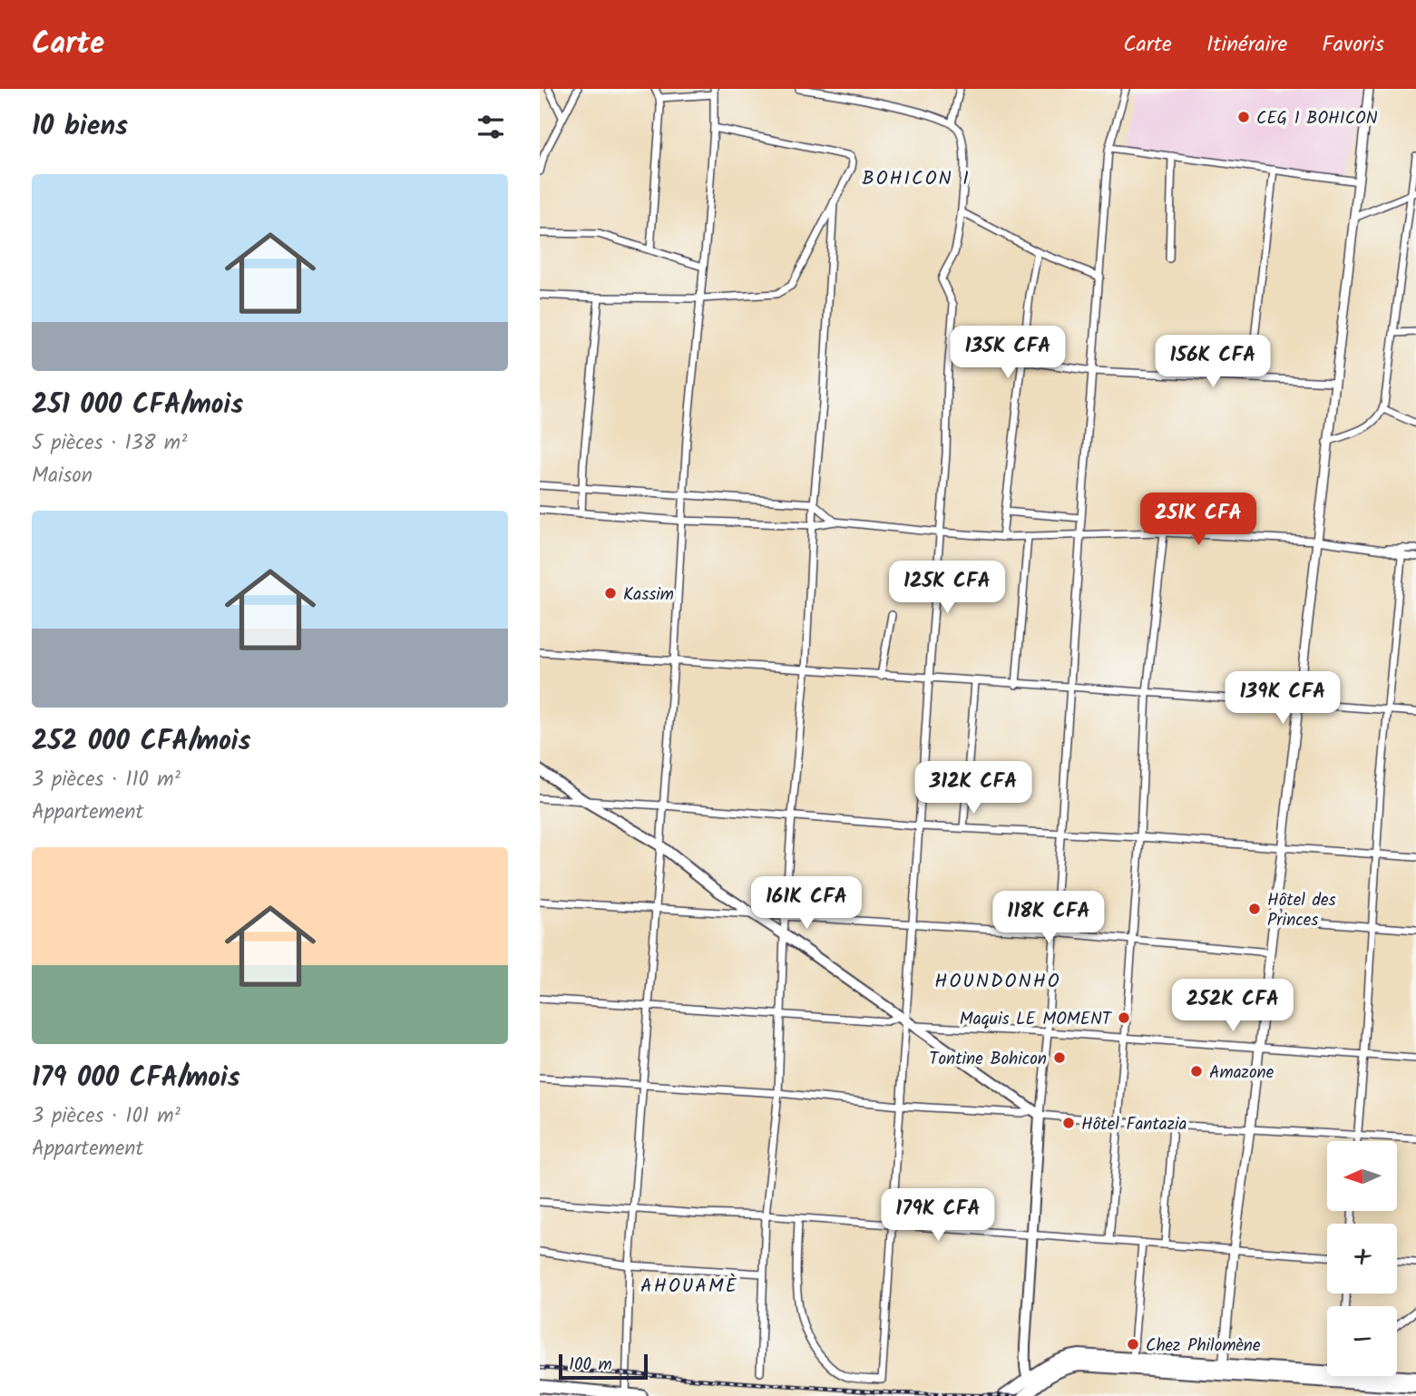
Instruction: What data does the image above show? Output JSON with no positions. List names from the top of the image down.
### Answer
{
  "districts": ["BOHICON I", "HOUNDONHO", "AHOUAMÈ"],
  "places": [
    "CEG 1 BOHICON",
    "Kassim",
    "Hôtel des Princes",
    "Maquis LE MOMENT",
    "Tontine Bohicon",
    "Amazone",
    "Hôtel Fantazia",
    "Chez Philomène"
  ],
  "scale_bar": "100 m",
  "north": "left",
  "page": {
    "header": "Carte",
    "nav": ["Carte", "Itinéraire", "Favoris"],
    "heading": "10 biens",
    "list": [
      {
        "name": "251 000 CFA/mois",
        "note": "5 pièces · 138 m² · Maison"
      },
      {
        "name": "252 000 CFA/mois",
        "note": "3 pièces · 110 m² · Appartement"
      },
      {
        "name": "179 000 CFA/mois",
        "note": "3 pièces · 101 m² · Appartement"
      }
    ],
    "price": [
      "135K CFA",
      "156K CFA",
      "251K CFA",
      "125K CFA",
      "139K CFA",
      "312K CFA",
      "161K CFA",
      "118K CFA",
      "252K CFA",
      "179K CFA"
    ],
    "map_buttons": ["+", "−"],
    "scale": "100 m"
  }
}
